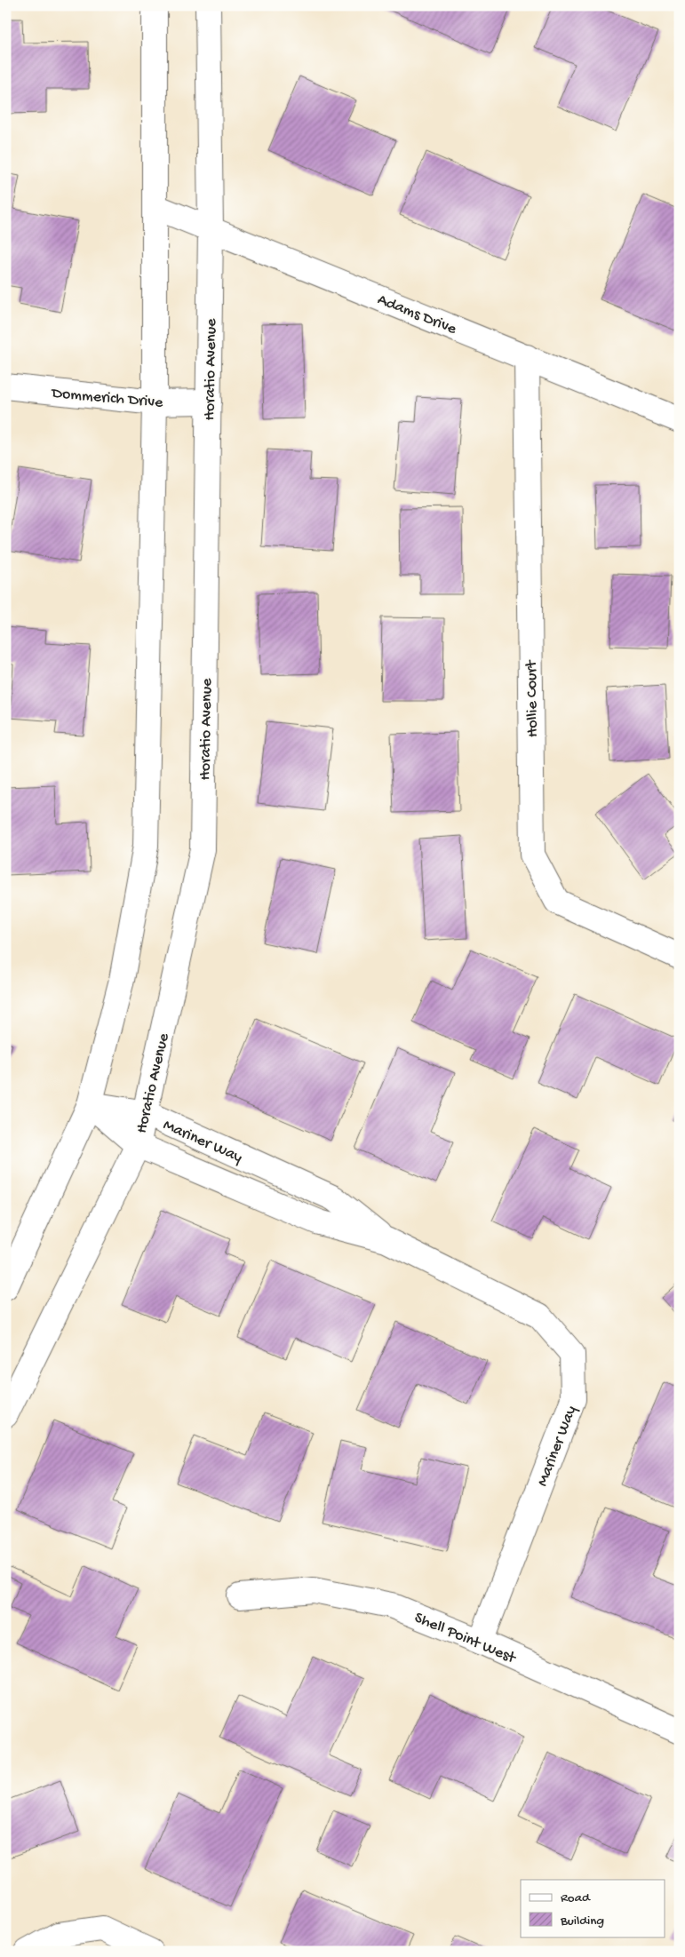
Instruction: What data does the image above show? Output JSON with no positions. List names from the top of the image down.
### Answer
{
  "streets": {
    "street": [
      "Adams Drive",
      "Horatio Avenue",
      "Dommerich Drive",
      "Hollie Court",
      "Mariner Way",
      "Shell Point West"
    ]
  },
  "crossings": [
    ["Adams Drive", "Horatio Avenue"],
    ["Adams Drive", "Hollie Court"],
    ["Horatio Avenue", "Dommerich Drive"],
    ["Horatio Avenue", "Mariner Way"],
    ["Mariner Way", "Shell Point West"]
  ],
  "legend": ["Road", "Building"]
}
